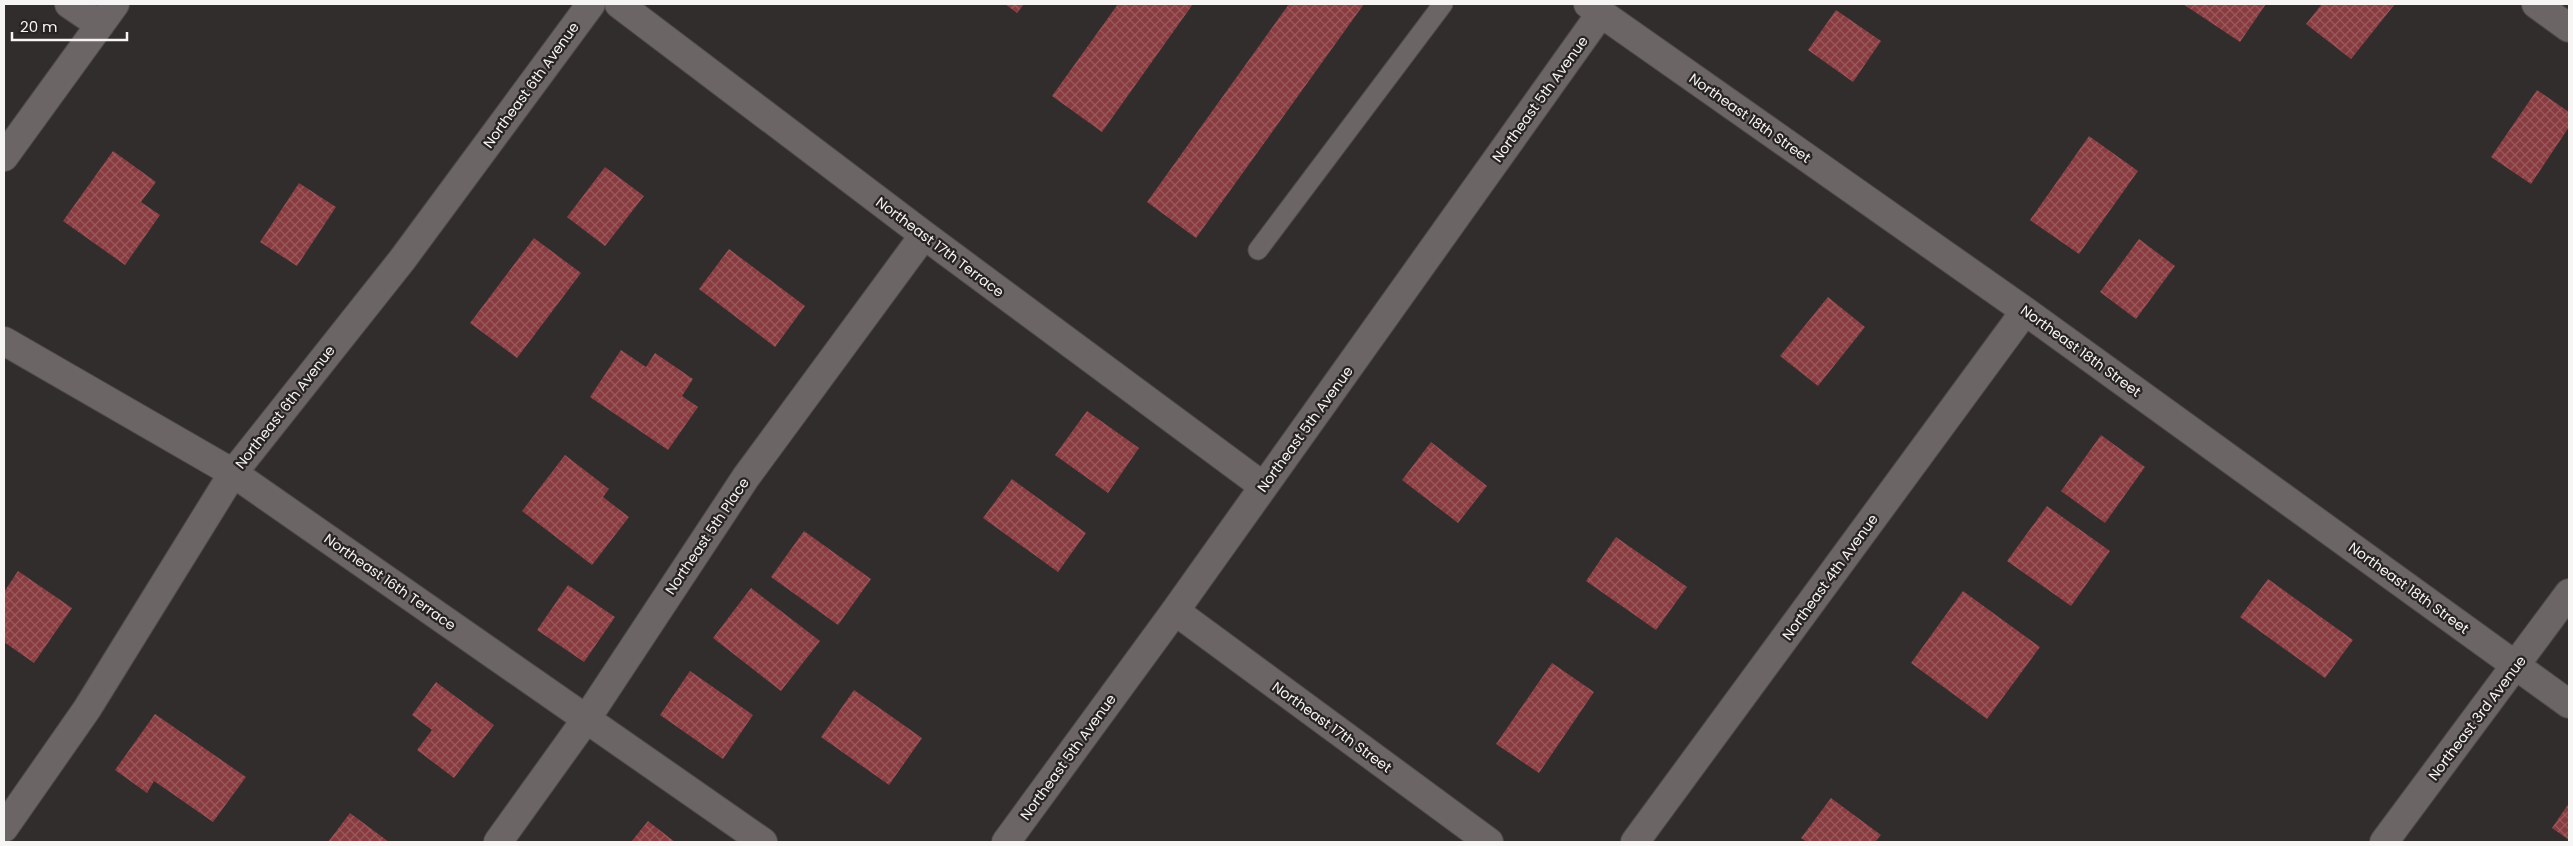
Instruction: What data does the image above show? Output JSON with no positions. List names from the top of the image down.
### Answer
{
  "streets": {
    "street": [
      "Northeast 6th Avenue",
      "Northeast 5th Avenue",
      "Northeast 18th Street",
      "Northeast 17th Terrace",
      "Northeast 5th Place",
      "Northeast 4th Avenue",
      "Northeast 16th Terrace",
      "Northeast 3rd Avenue",
      "Northeast 17th Street"
    ]
  },
  "crossings": [
    ["Northeast 6th Avenue", "Northeast 16th Terrace"],
    ["Northeast 5th Avenue", "Northeast 18th Street"],
    ["Northeast 5th Avenue", "Northeast 17th Terrace"],
    ["Northeast 5th Avenue", "Northeast 17th Street"],
    ["Northeast 18th Street", "Northeast 4th Avenue"],
    ["Northeast 18th Street", "Northeast 3rd Avenue"],
    ["Northeast 17th Terrace", "Northeast 5th Place"],
    ["Northeast 5th Place", "Northeast 16th Terrace"]
  ],
  "scale_bar": "20 m"
}
